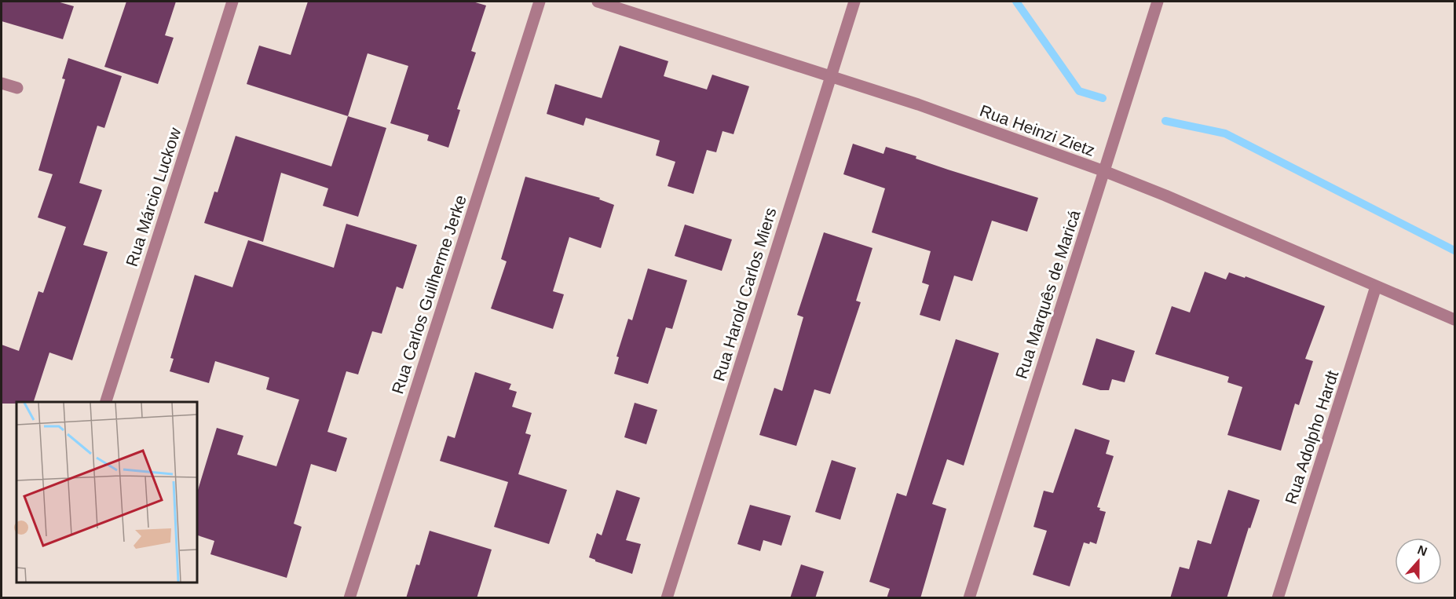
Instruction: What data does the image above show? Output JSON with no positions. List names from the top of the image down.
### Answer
{
  "streets": {
    "street": [
      "Rua Heinzi Zietz",
      "Rua Márcio Luckow",
      "Rua Carlos Guilherme Jerke",
      "Rua Harold Carlos Miers",
      "Rua Marquês de Maricá",
      "Rua Adolpho Hardt"
    ]
  },
  "crossings": [
    ["Rua Heinzi Zietz", "Rua Harold Carlos Miers"],
    ["Rua Heinzi Zietz", "Rua Marquês de Maricá"],
    ["Rua Heinzi Zietz", "Rua Adolpho Hardt"]
  ],
  "north": "top"
}
